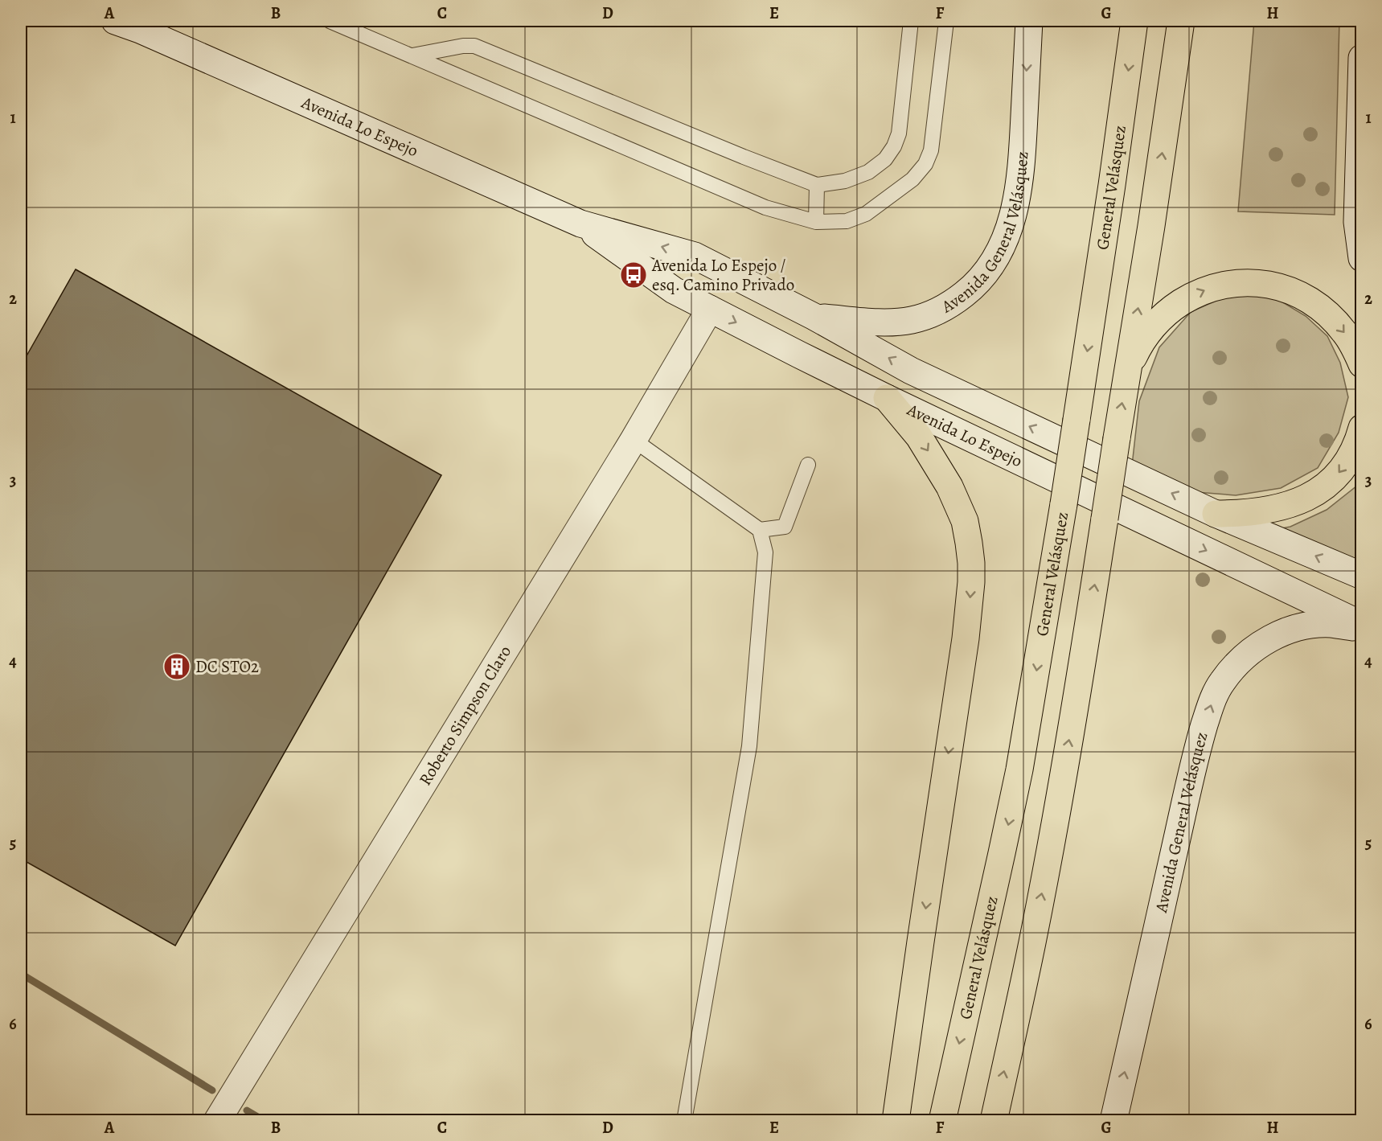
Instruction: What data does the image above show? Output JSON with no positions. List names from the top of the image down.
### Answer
{
  "streets": {
    "highway": ["General Velásquez"],
    "main road": ["Avenida Lo Espejo", "Avenida General Velásquez", "Roberto Simpson Claro"]
  },
  "crossings": [
    ["Avenida Lo Espejo", "Avenida General Velásquez"],
    ["Avenida Lo Espejo", "Roberto Simpson Claro"]
  ],
  "places": {
    "bus stop": ["Avenida Lo Espejo / esq. Camino Privado"],
    "building": ["DC STO2"]
  },
  "grid": {
    "columns": [
      "A",
      "B",
      "C",
      "D",
      "E",
      "F",
      "G",
      "H"
    ],
    "rows": [
      "1",
      "2",
      "3",
      "4",
      "5",
      "6"
    ]
  }
}
